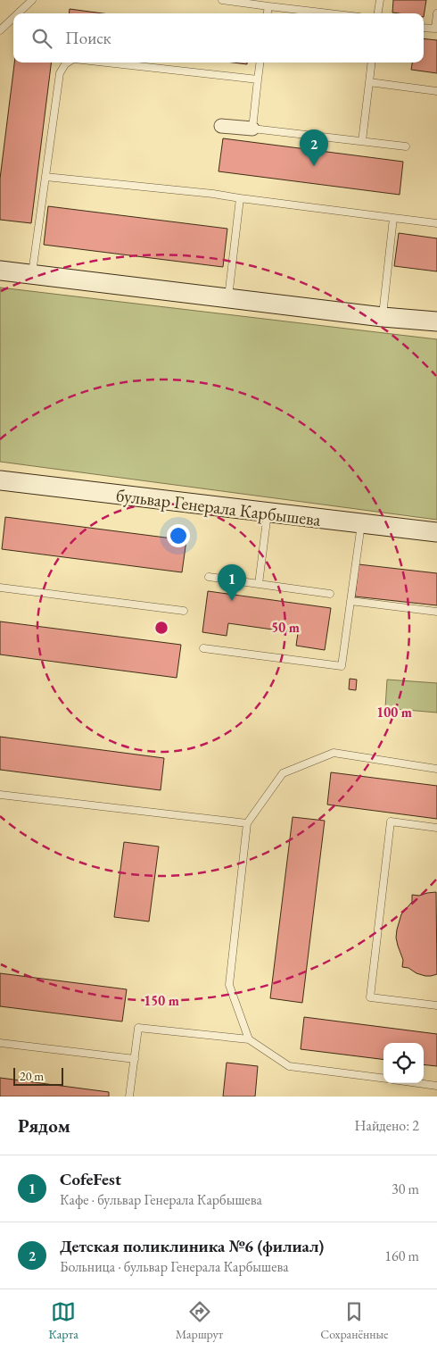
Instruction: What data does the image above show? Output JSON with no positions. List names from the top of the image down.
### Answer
{
  "streets": {
    "street": ["бульвар Генерала Карбышева"]
  },
  "scale_bar": "20 m",
  "page": {
    "search": "Поиск",
    "pins": ["2", "1"],
    "scale": "20 m",
    "heading": ["Рядом", "Найдено: 2"],
    "list": [
      {
        "mark": "1",
        "name": "CofeFest",
        "note": "Кафе · бульвар Генерала Карбышева",
        "value": "30 m"
      },
      {
        "mark": "2",
        "name": "Детская поликлиника №6 (филиал)",
        "note": "Больница · бульвар Генерала Карбышева",
        "value": "160 m"
      }
    ],
    "nav": ["Карта", "Маршрут", "Сохранённые"]
  },
  "rings": ["50 m", "100 m", "150 m"]
}
